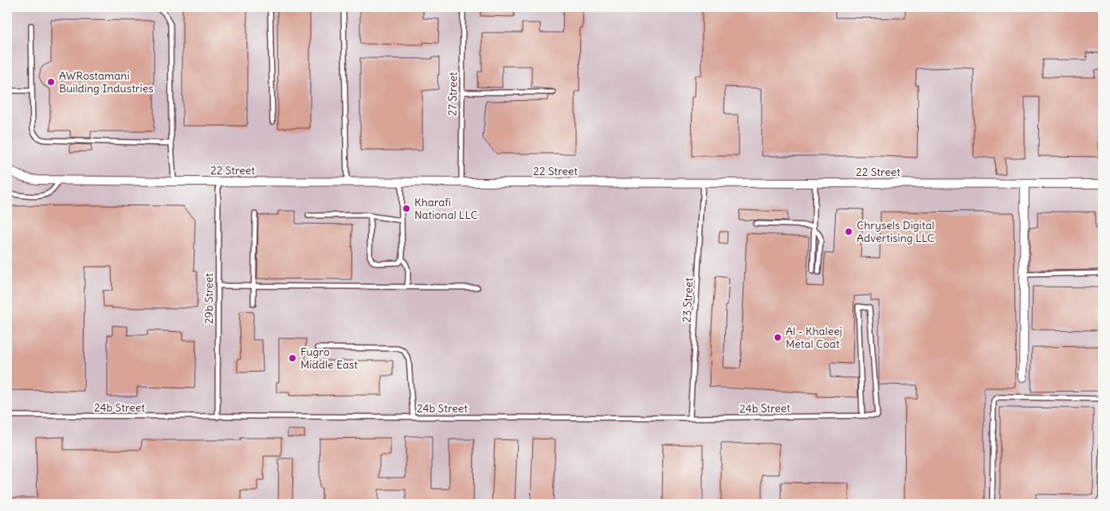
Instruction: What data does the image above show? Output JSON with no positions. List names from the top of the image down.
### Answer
{
  "streets": {
    "street": ["22 Street"],
    "lane": [
      "27 Street",
      "29b Street",
      "23 Street",
      "24b Street"
    ]
  },
  "crossings": [
    ["27 Street", "22 Street"],
    ["22 Street", "29b Street"],
    ["22 Street", "23 Street"],
    ["29b Street", "24b Street"],
    ["23 Street", "24b Street"]
  ],
  "places": [
    "AWRostamani Building Industries",
    "Kharafi National LLC",
    "Chrysels Digital Advertising LLC",
    "Al - Khaleej Metal Coat",
    "Fugro Middle East"
  ]
}
